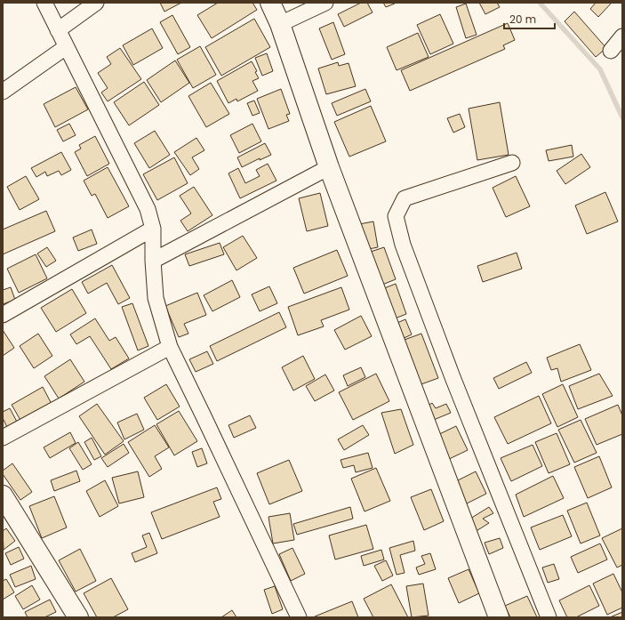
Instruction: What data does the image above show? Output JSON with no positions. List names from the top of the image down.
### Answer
{
  "scale_bar": "20 m"
}
